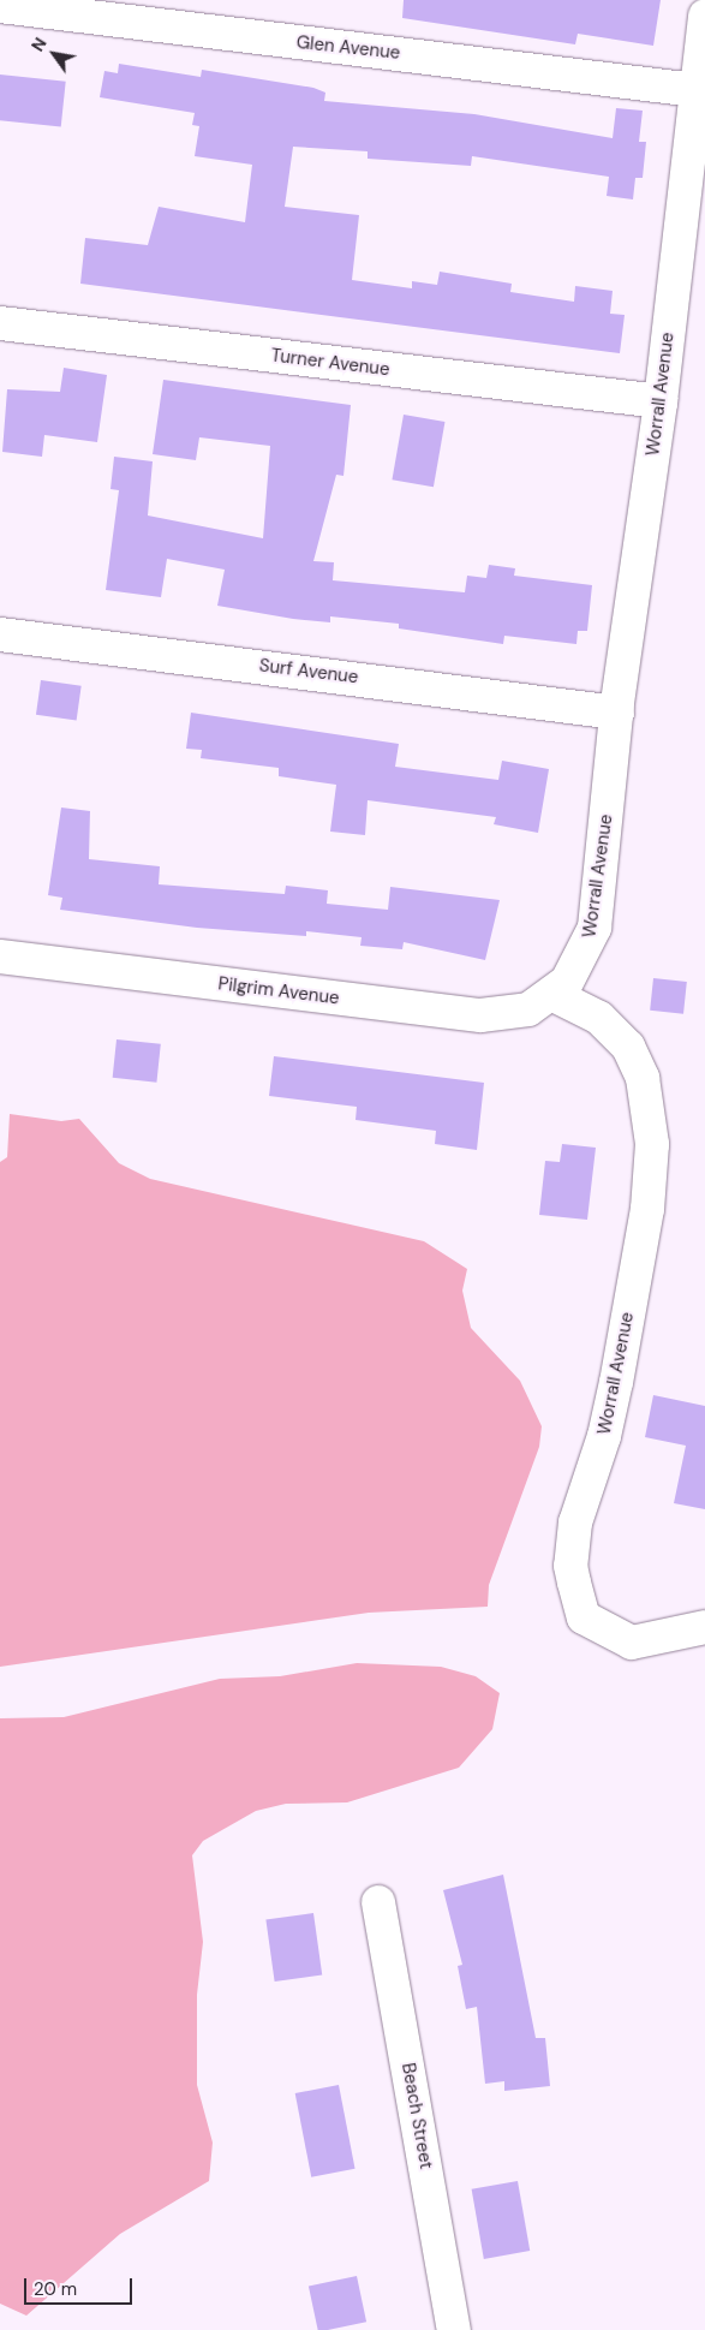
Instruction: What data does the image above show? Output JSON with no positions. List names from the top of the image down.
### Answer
{
  "streets": {
    "street": [
      "Glen Avenue",
      "Turner Avenue",
      "Worrall Avenue",
      "Surf Avenue",
      "Pilgrim Avenue",
      "Beach Street"
    ]
  },
  "crossings": [
    ["Glen Avenue", "Worrall Avenue"],
    ["Turner Avenue", "Worrall Avenue"],
    ["Worrall Avenue", "Surf Avenue"],
    ["Worrall Avenue", "Pilgrim Avenue"]
  ],
  "scale_bar": "20 m",
  "north": "top left"
}
